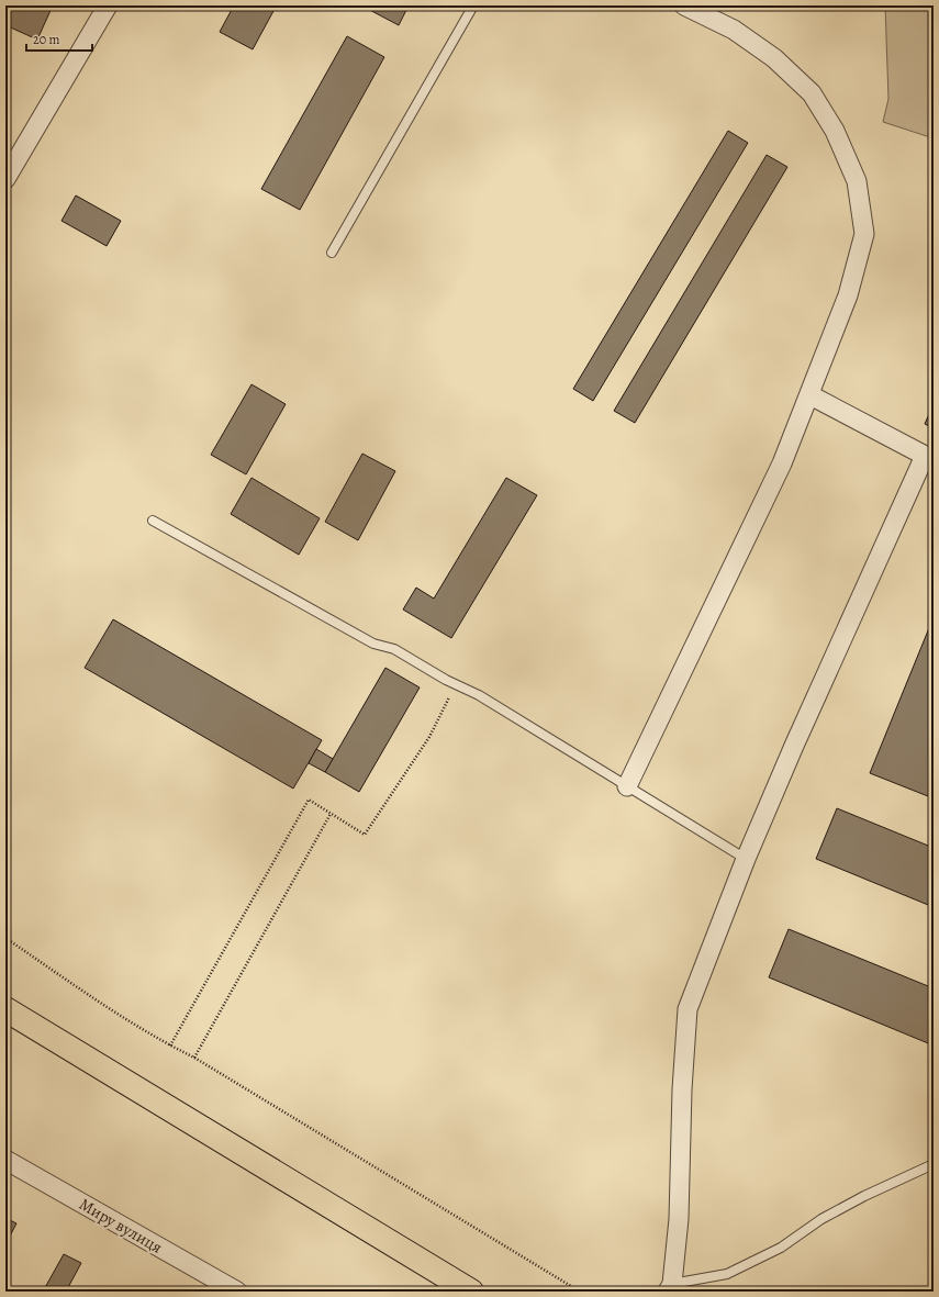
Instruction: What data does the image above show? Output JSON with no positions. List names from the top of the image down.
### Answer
{
  "streets": {
    "street": ["Миру вулиця"]
  },
  "scale_bar": "20 m"
}
